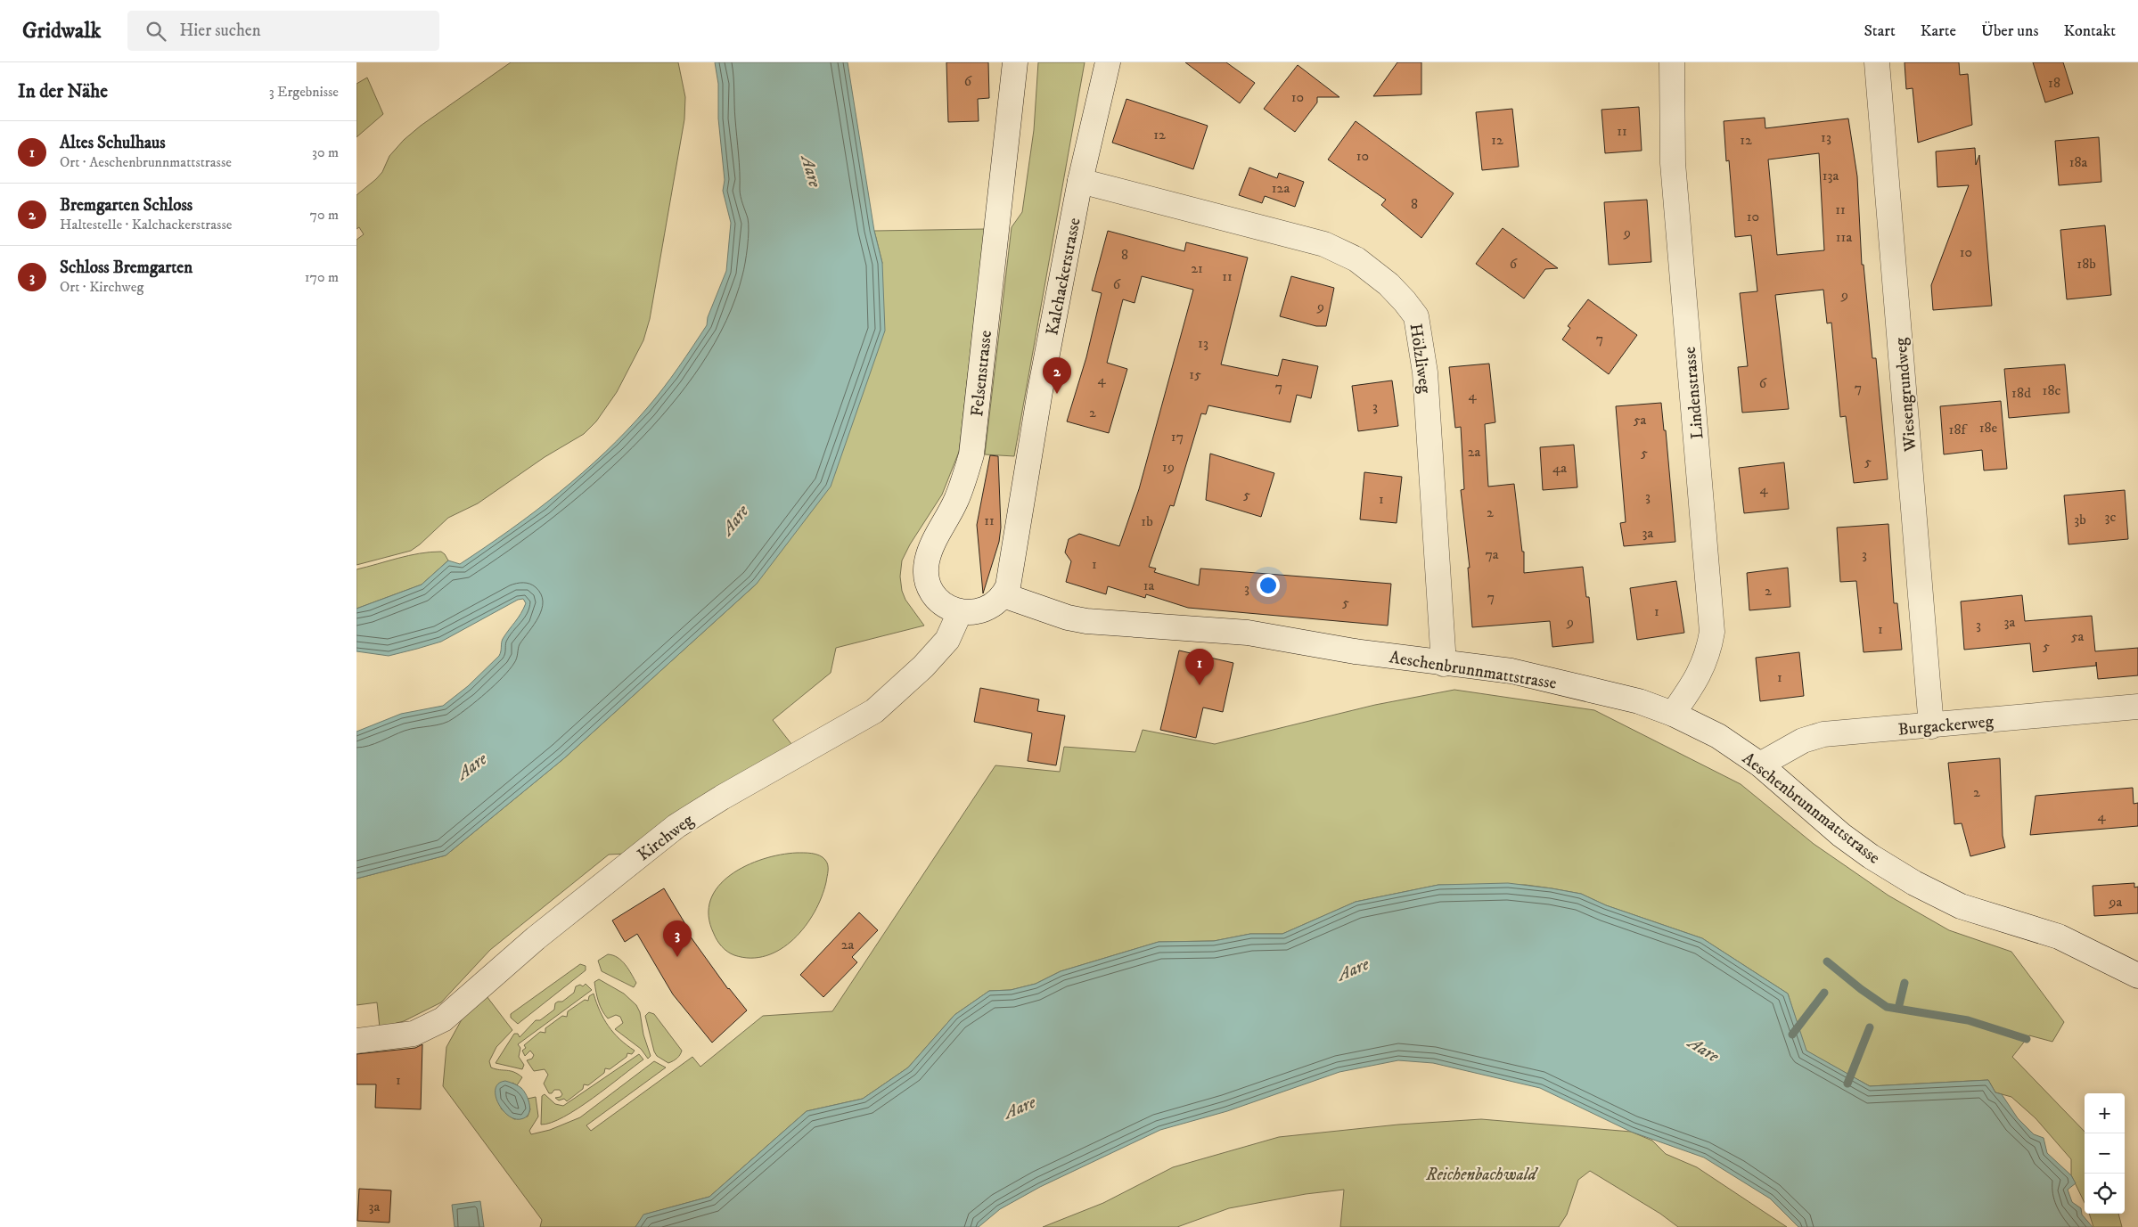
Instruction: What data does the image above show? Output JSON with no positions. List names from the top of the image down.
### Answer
{
  "streets": {
    "street": [
      "Kalchackerstrasse",
      "Hölzliweg",
      "Felsenstrasse",
      "Lindenstrasse",
      "Wiesengrundweg",
      "Aeschenbrunnmattstrasse",
      "Burgackerweg",
      "Kirchweg"
    ]
  },
  "crossings": [
    ["Kalchackerstrasse", "Hölzliweg"],
    ["Kalchackerstrasse", "Aeschenbrunnmattstrasse"],
    ["Hölzliweg", "Aeschenbrunnmattstrasse"],
    ["Felsenstrasse", "Kirchweg"],
    ["Lindenstrasse", "Aeschenbrunnmattstrasse"],
    ["Wiesengrundweg", "Burgackerweg"],
    ["Aeschenbrunnmattstrasse", "Burgackerweg"]
  ],
  "water": ["Aare"],
  "parks": ["Reichenbachwald"],
  "house_numbers": [
    "6",
    "18",
    "10",
    "11",
    "12",
    "13",
    "12",
    "12",
    "10",
    "18a",
    "13a",
    "12a",
    "8",
    "11",
    "10",
    "9",
    "11a",
    "10",
    "8",
    "6",
    "18b",
    "21",
    "11",
    "6",
    "9",
    "9",
    "7",
    "13",
    "15",
    "4",
    "6",
    "7",
    "7",
    "18c",
    "18d",
    "4",
    "3",
    "2",
    "5a",
    "18e",
    "18f",
    "17",
    "2a",
    "5",
    "5",
    "19",
    "4a",
    "4",
    "5",
    "3",
    "1",
    "2",
    "3c",
    "3b",
    "11",
    "1b",
    "3a",
    "7a",
    "3",
    "1",
    "1a",
    "3",
    "2",
    "7",
    "5",
    "1",
    "9",
    "3a",
    "3",
    "1",
    "5a",
    "5",
    "1",
    "2",
    "4",
    "9a",
    "2a",
    "1",
    "3a"
  ],
  "page": {
    "header": "Gridwalk",
    "search": "Hier suchen",
    "nav": [
      "Start",
      "Karte",
      "Über uns",
      "Kontakt"
    ],
    "heading": ["In der Nähe", "3 Ergebnisse"],
    "list": [
      {
        "mark": "1",
        "name": "Altes Schulhaus",
        "note": "Ort · Aeschenbrunnmattstrasse",
        "value": "30 m"
      },
      {
        "mark": "2",
        "name": "Bremgarten Schloss",
        "note": "Haltestelle · Kalchackerstrasse",
        "value": "70 m"
      },
      {
        "mark": "3",
        "name": "Schloss Bremgarten",
        "note": "Ort · Kirchweg",
        "value": "170 m"
      }
    ],
    "pins": ["2", "1", "3"],
    "map_buttons": ["+", "−"]
  }
}
